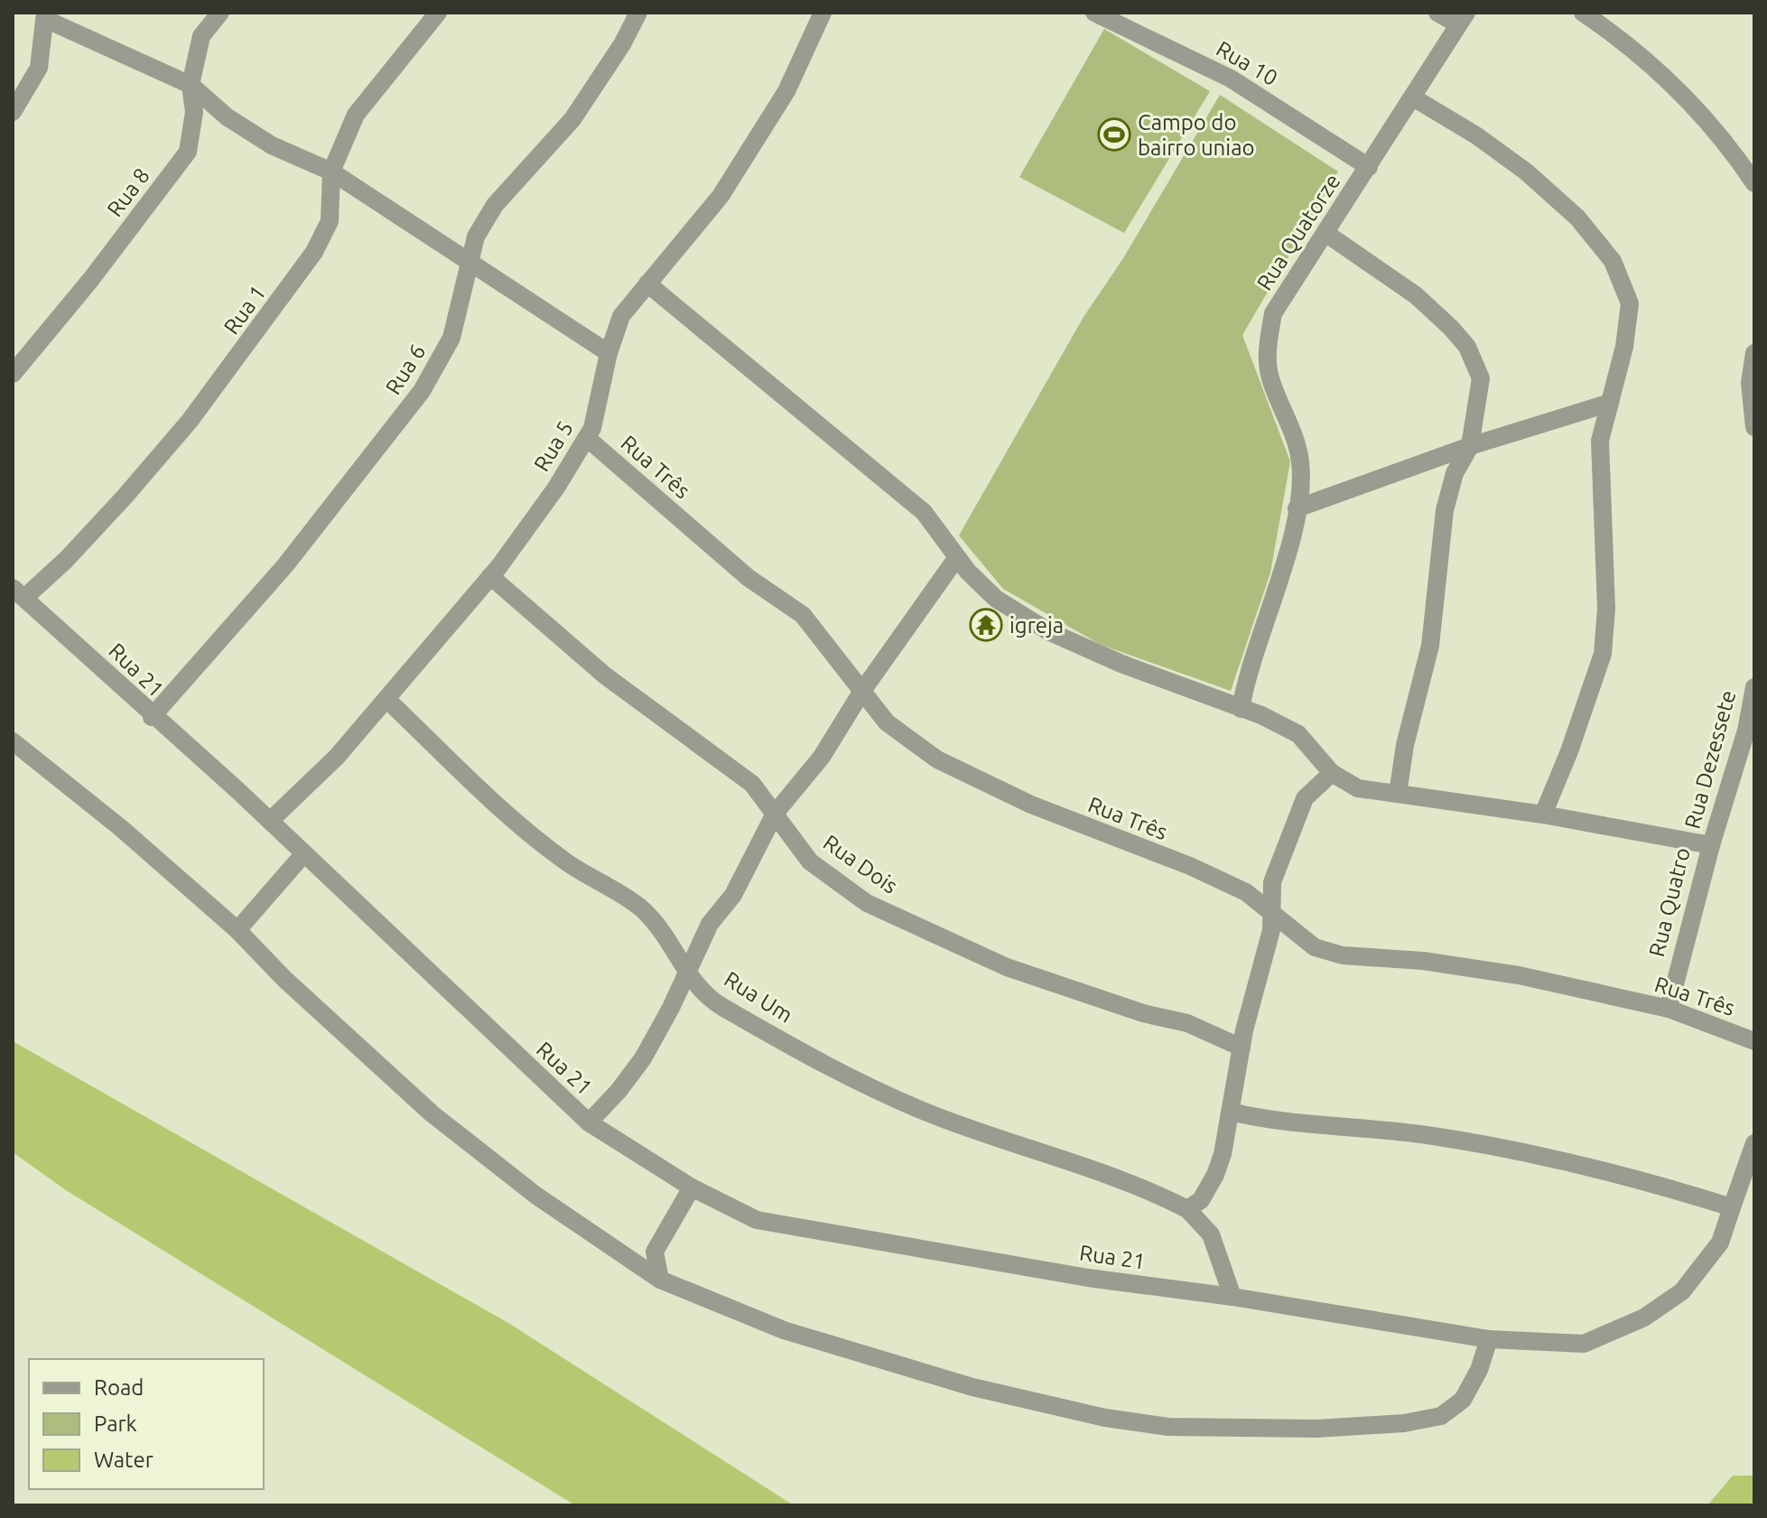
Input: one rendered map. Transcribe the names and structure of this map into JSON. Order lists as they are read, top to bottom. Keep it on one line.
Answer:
{"streets":{"street":["Rua 10","Rua 8","Rua Quatorze","Rua 1","Rua 6","Rua 5","Rua Três","Rua 21","Rua Dezessete","Rua Dois","Rua Quatro","Rua Um"]},"crossings":[["Rua 10","Rua Quatorze"],["Rua 1","Rua 21"],["Rua 6","Rua 21"],["Rua 5","Rua Três"],["Rua 5","Rua 21"],["Rua 5","Rua Dois"],["Rua 5","Rua Um"],["Rua Três","Rua Quatro"],["Rua Dezessete","Rua Quatro"]],"places":{"sports":["Campo do bairro uniao"],"temple":["igreja"]},"legend":["Road","Park","Water"]}
